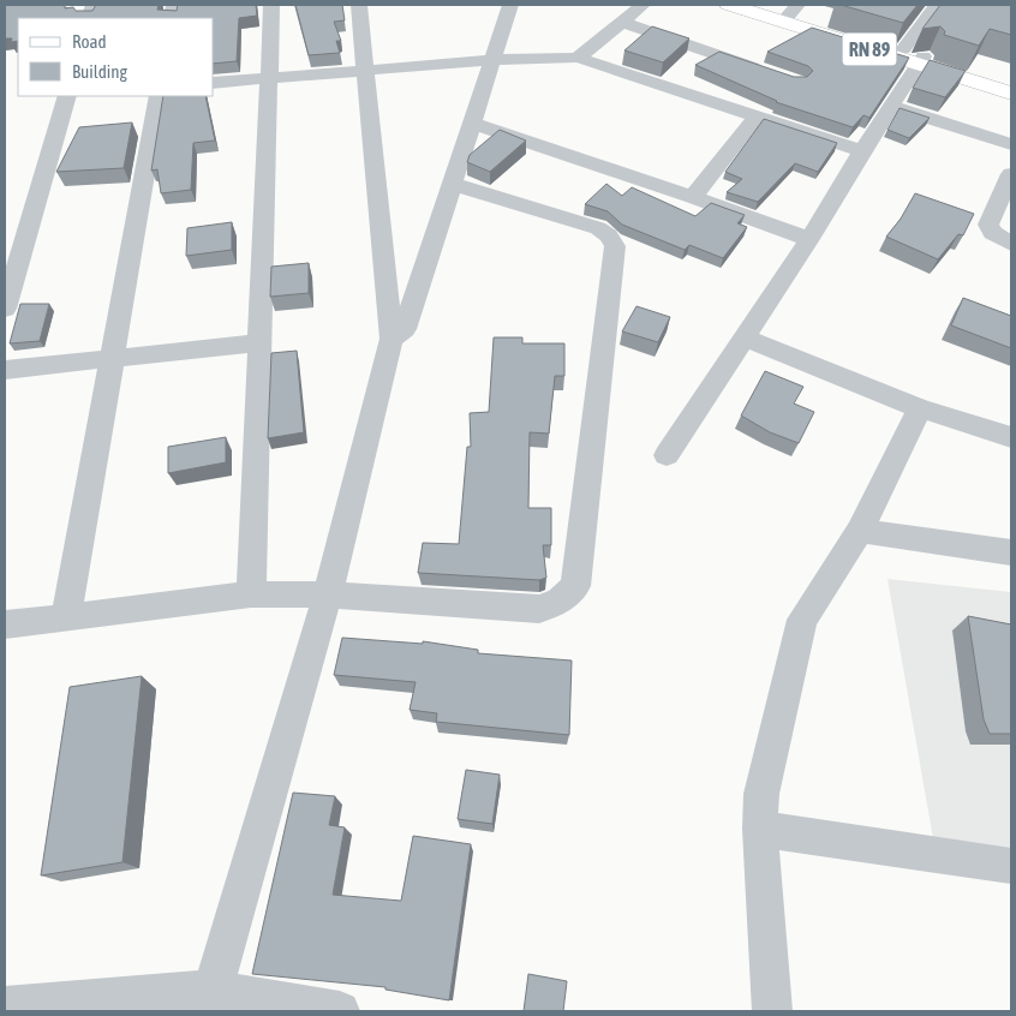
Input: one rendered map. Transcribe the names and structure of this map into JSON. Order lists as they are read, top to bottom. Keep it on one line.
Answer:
{"streets":{"main road":["RN 89"]},"legend":["Road","Building"]}
